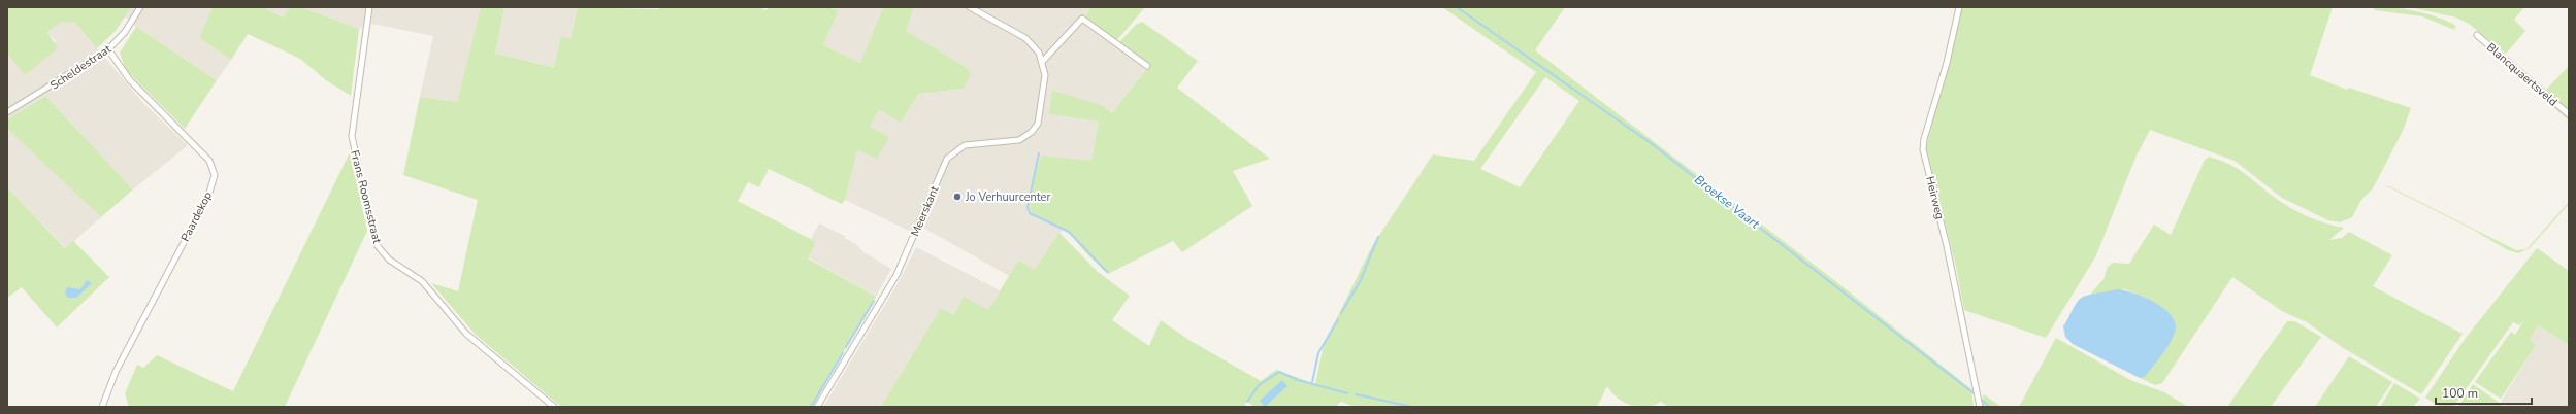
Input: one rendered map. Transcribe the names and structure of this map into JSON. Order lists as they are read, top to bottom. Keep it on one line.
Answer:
{"streets":{"street":["Scheldestraat","Blancquaertsveld","Frans Roomsstraat","Heirweg","Meerskant","Paardekop"]},"crossings":[["Scheldestraat","Paardekop"]],"water":["Broekse Vaart"],"places":["Jo Verhuurcenter"],"scale_bar":"100 m"}
